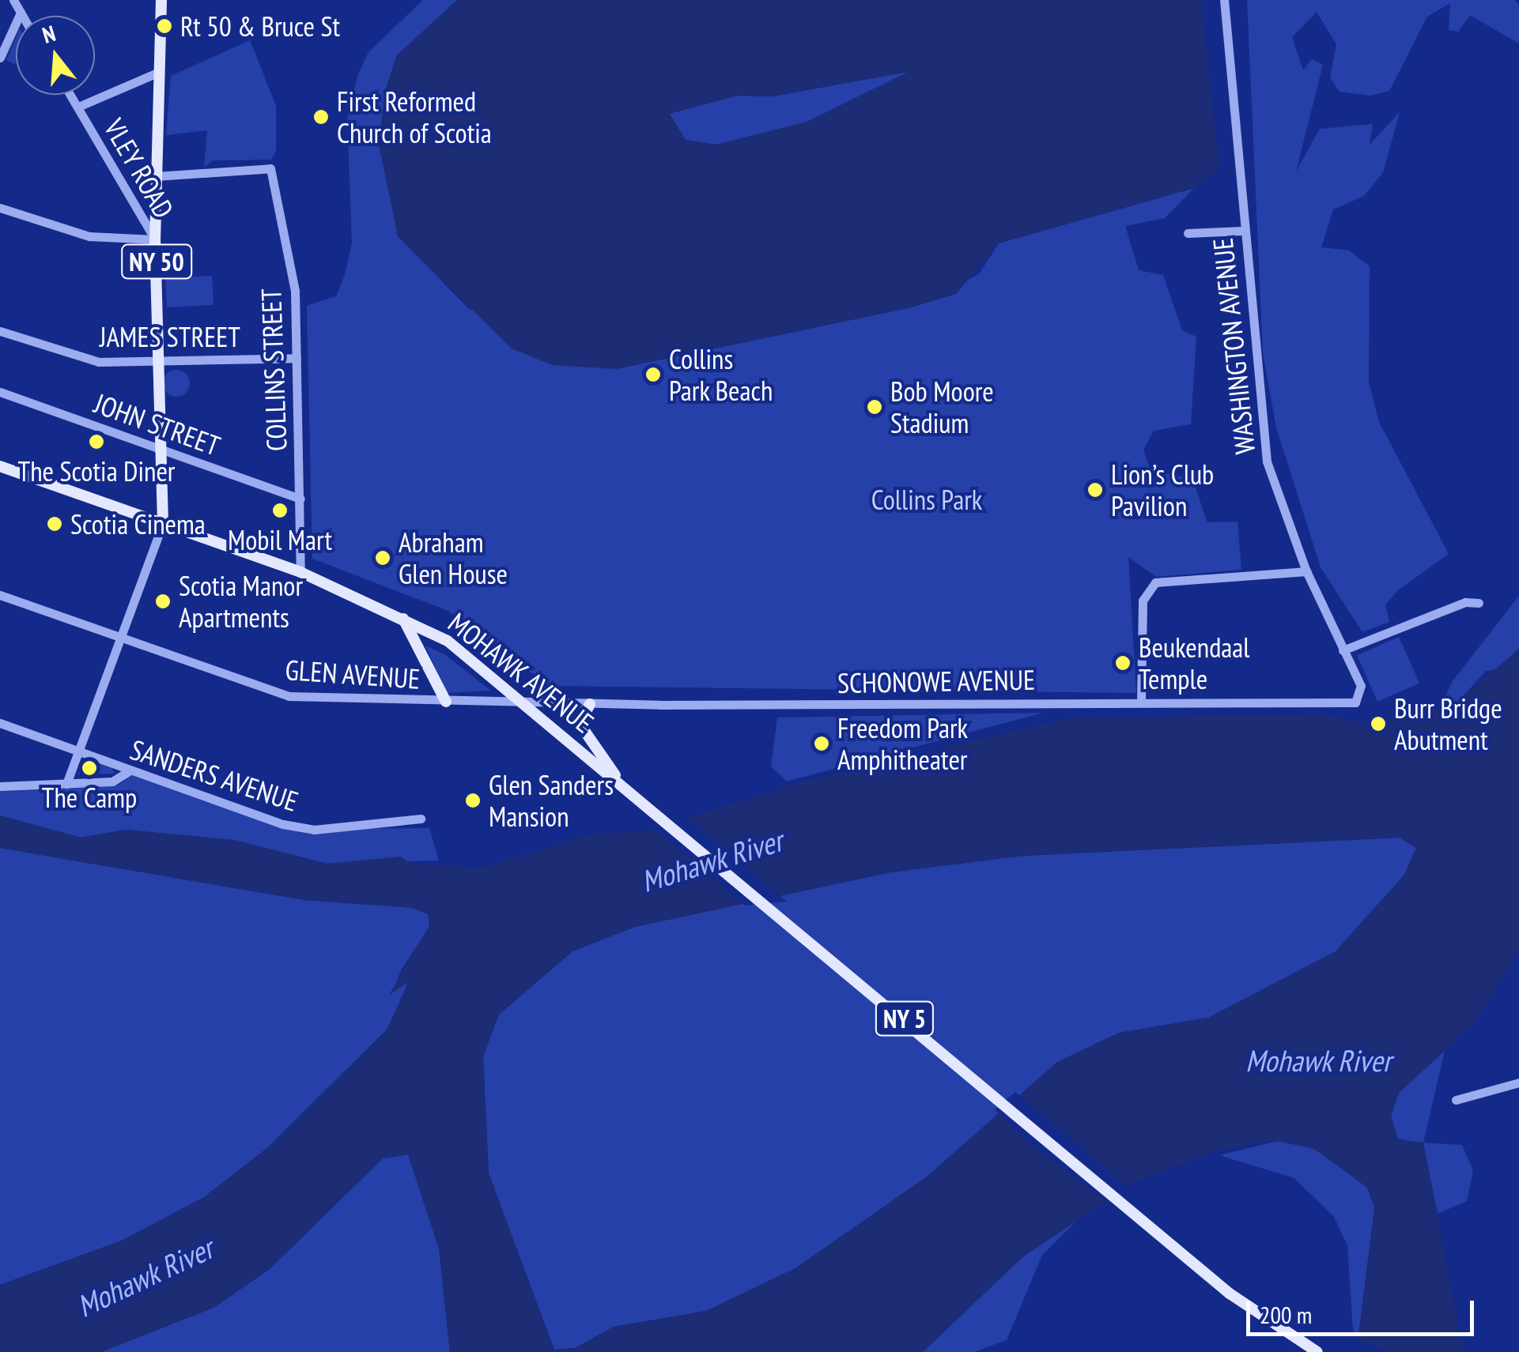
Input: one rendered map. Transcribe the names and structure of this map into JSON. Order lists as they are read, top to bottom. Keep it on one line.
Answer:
{"streets":{"main road":["NY 50","MOHAWK AVENUE","NY 5"],"street":["VLEY ROAD","JAMES STREET","WASHINGTON AVENUE","COLLINS STREET","JOHN STREET","GLEN AVENUE","SCHONOWE AVENUE","SANDERS AVENUE"]},"crossings":[["VLEY ROAD","NY 50"],["NY 50","JAMES STREET"],["NY 50","COLLINS STREET"],["NY 50","JOHN STREET"],["NY 50","MOHAWK AVENUE"],["JAMES STREET","COLLINS STREET"],["WASHINGTON AVENUE","SCHONOWE AVENUE"],["COLLINS STREET","JOHN STREET"],["COLLINS STREET","MOHAWK AVENUE"],["MOHAWK AVENUE","GLEN AVENUE"],["MOHAWK AVENUE","SCHONOWE AVENUE"],["GLEN AVENUE","SCHONOWE AVENUE"]],"water":["Mohawk River"],"parks":["Collins Park"],"places":["Rt 50 & Bruce St","First Reformed Church of Scotia","Collins Park Beach","Bob Moore Stadium","The Scotia Diner","Lion’s Club Pavilion","Mobil Mart","Scotia Cinema","Abraham Glen House","Scotia Manor Apartments","Beukendaal Temple","Burr Bridge Abutment","Freedom Park Amphitheater","The Camp","Glen Sanders Mansion"],"scale_bar":"200 m","north":"top"}
